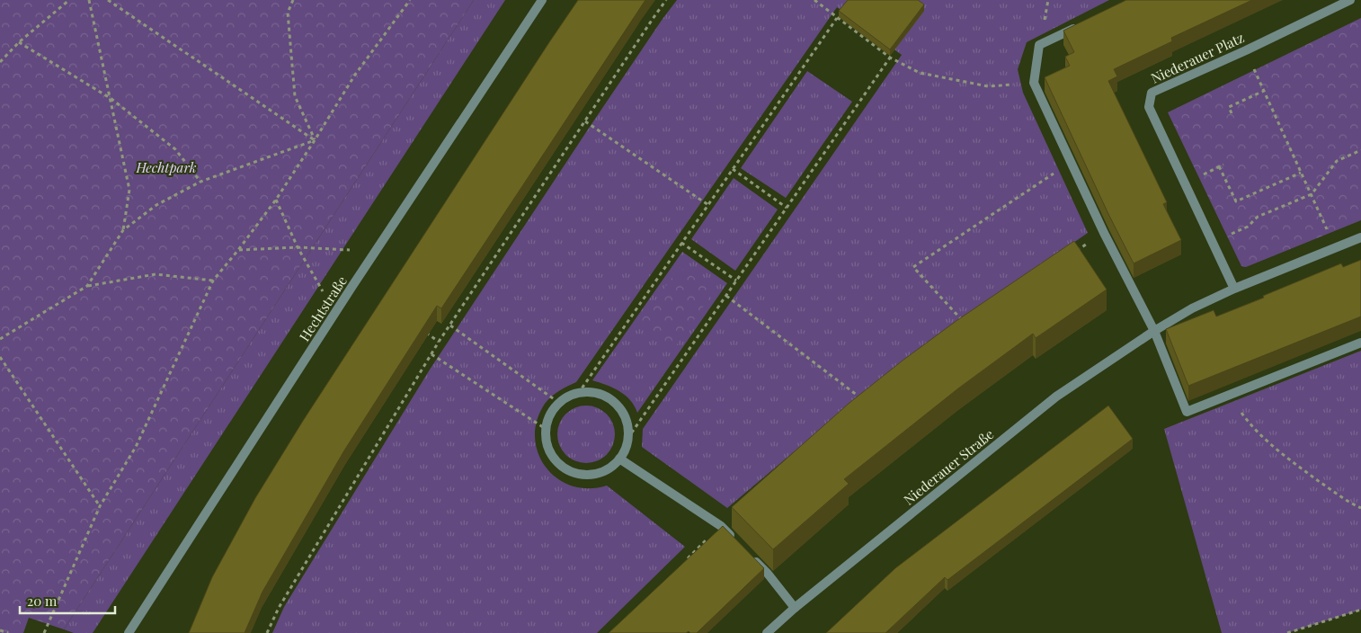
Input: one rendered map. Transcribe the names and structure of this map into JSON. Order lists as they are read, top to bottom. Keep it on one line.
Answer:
{"streets":{"street":["Niederauer Platz","Hechtstraße","Niederauer Straße"]},"parks":["Hechtpark"],"scale_bar":"20 m"}
